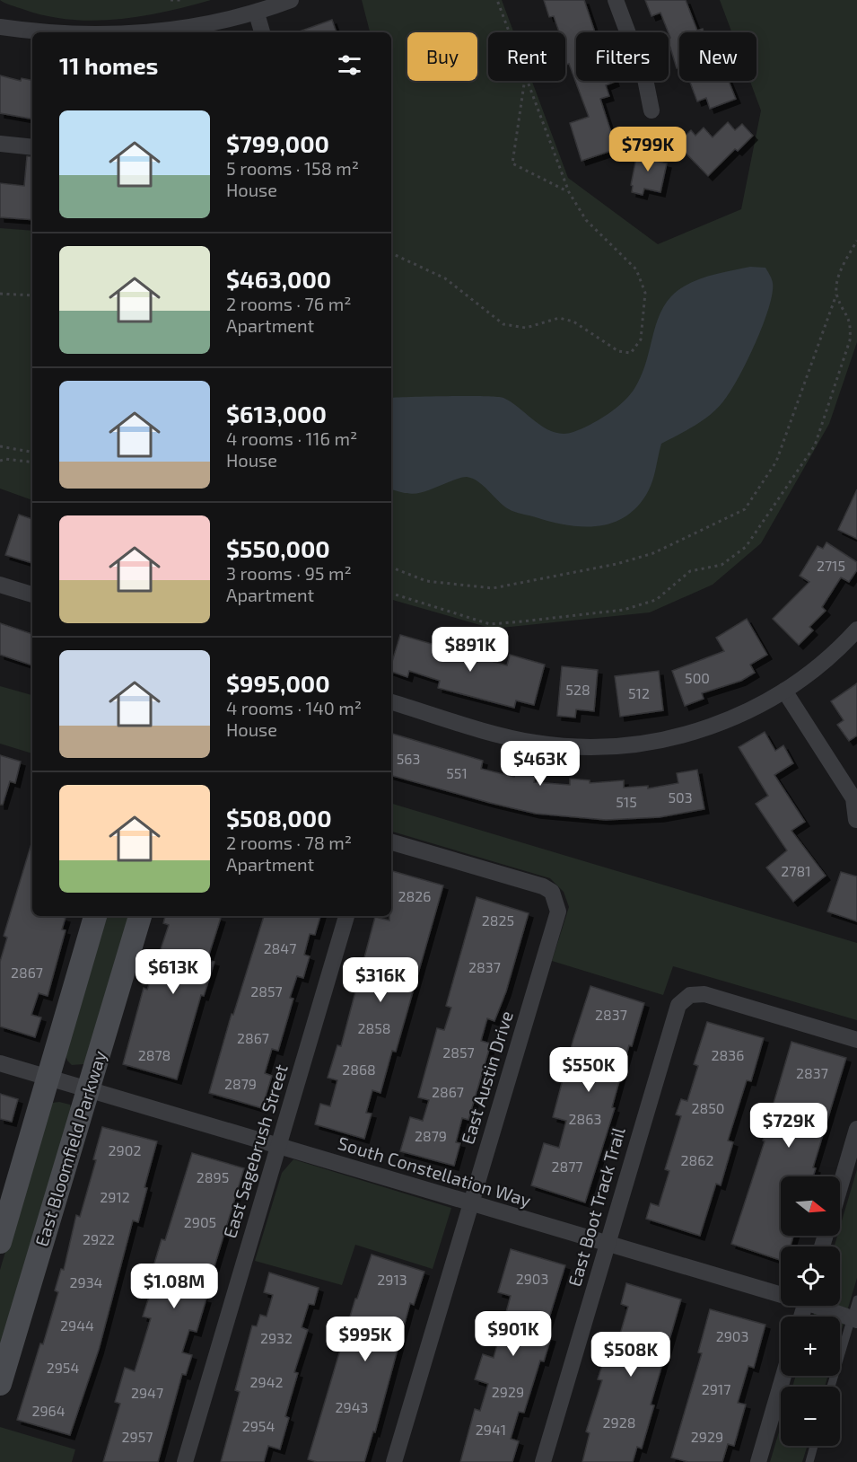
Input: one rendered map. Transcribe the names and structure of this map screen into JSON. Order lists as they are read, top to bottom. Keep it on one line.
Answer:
{"streets":{"street":["East Austin Drive","East Bloomfield Parkway","East Sagebrush Street","South Constellation Way","East Boot Track Trail"]},"crossings":[["East Austin Drive","South Constellation Way"],["East Bloomfield Parkway","South Constellation Way"],["East Sagebrush Street","South Constellation Way"],["South Constellation Way","East Boot Track Trail"]],"house_numbers":["2715","500","528","512","563","551","503","515","2781","2826","2825","2847","2837","2867","2857","2837","2858","2867","2857","2878","2836","2868","2837","2879","2867","2850","2863","2879","2902","2862","2877","2895","2912","2905","2922","2903","2913","2934","2944","2903","2932","2954","2942","2917","2929","2947","2943","2964","2928","2954","2941","2957","2929"],"north":"right","page":{"chip":["Buy","Rent","Filters","New"],"heading":"11 homes","list":[{"name":"$799,000","note":"5 rooms · 158 m² · House"},{"name":"$463,000","note":"2 rooms · 76 m² · Apartment"},{"name":"$613,000","note":"4 rooms · 116 m² · House"},{"name":"$550,000","note":"3 rooms · 95 m² · Apartment"},{"name":"$995,000","note":"4 rooms · 140 m² · House"},{"name":"$508,000","note":"2 rooms · 78 m² · Apartment"}],"price":["$799K","$891K","$463K","$613K","$316K","$550K","$729K","$1.08M","$901K","$995K","$508K"],"map_buttons":["+","−"]}}
